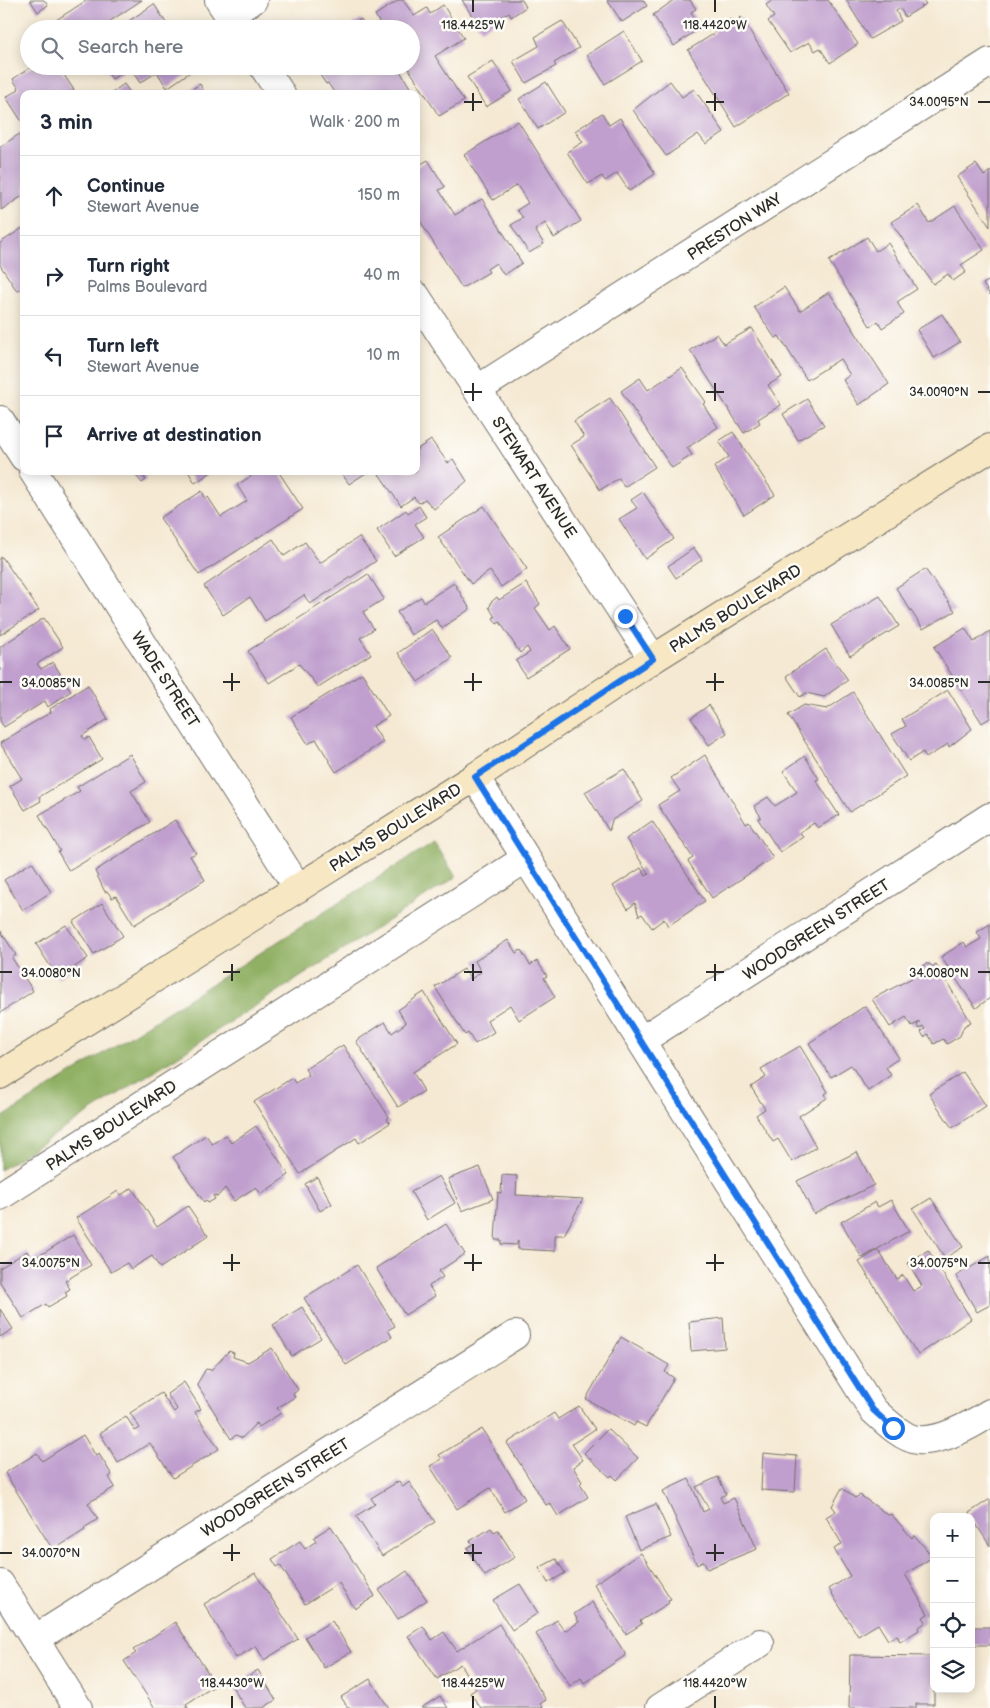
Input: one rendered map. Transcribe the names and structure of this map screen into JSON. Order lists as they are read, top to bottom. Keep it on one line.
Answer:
{"streets":{"street":["PRESTON WAY","STEWART AVENUE","PALMS BOULEVARD","WADE STREET","WOODGREEN STREET"]},"crossings":[["PRESTON WAY","STEWART AVENUE"],["STEWART AVENUE","PALMS BOULEVARD"],["PALMS BOULEVARD","WADE STREET"]],"page":{"search":"Search here","heading":["3 min","Walk · 200 m"],"list":[["Continue","Stewart Avenue","150 m"],["Turn right","Palms Boulevard","40 m"],["Turn left","Stewart Avenue","10 m"],"Arrive at destination"],"map_buttons":["+","−"]},"coordinates":["118.4425°W","118.4420°W","34.0095°N","34.0090°N","34.0085°N","34.0080°N","34.0075°N","34.0070°N","118.4430°W"]}
